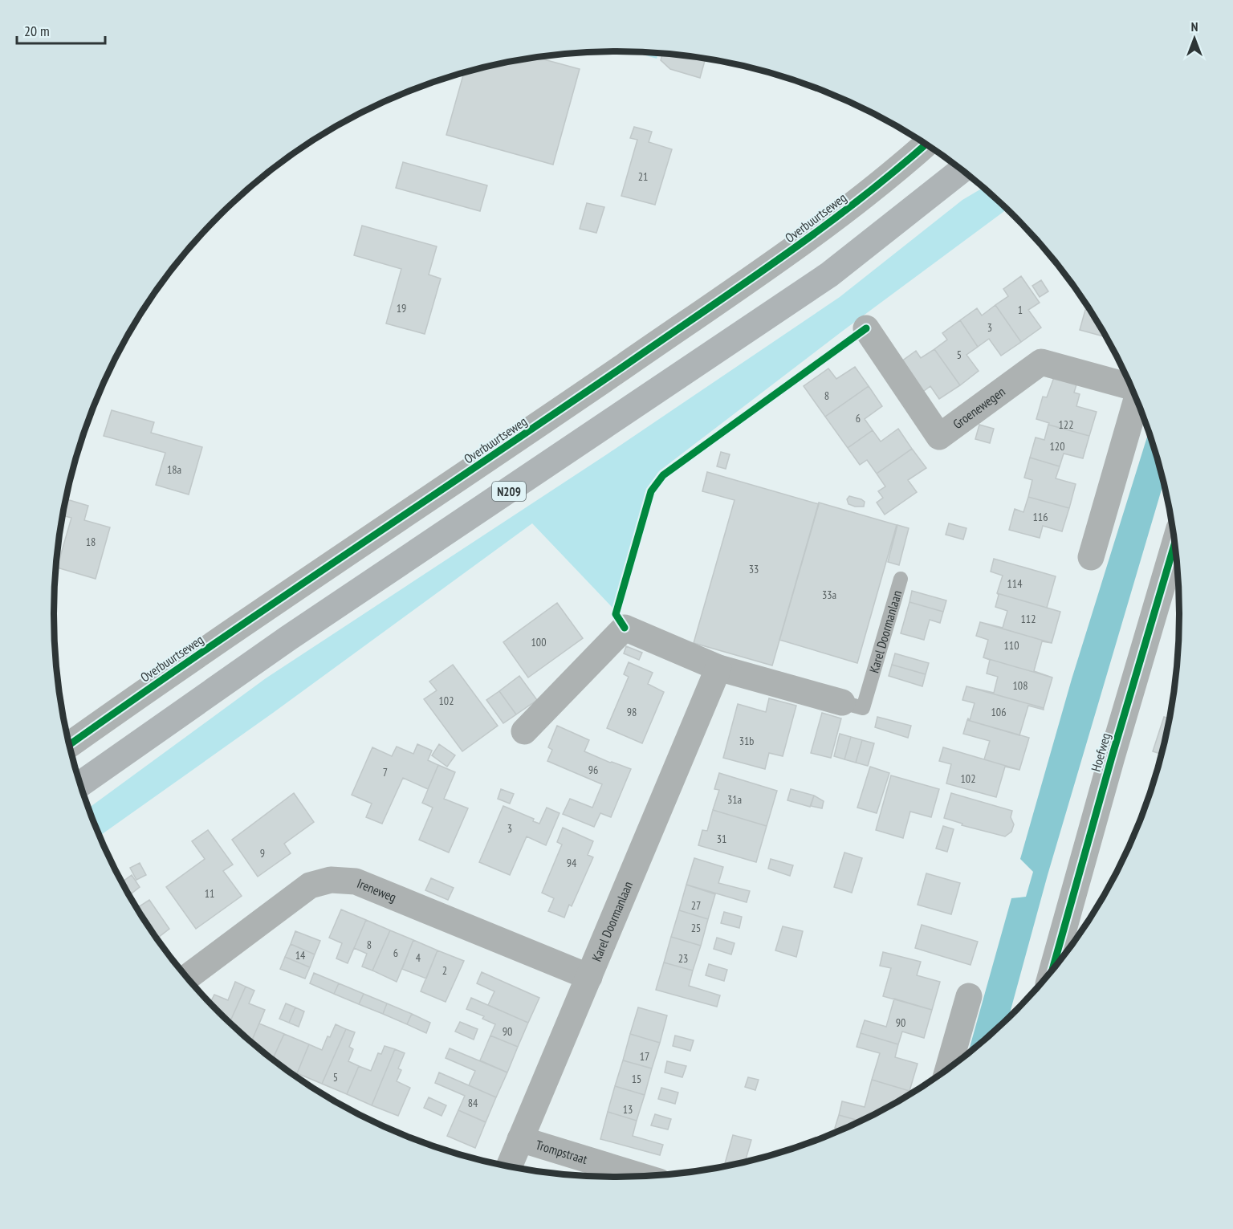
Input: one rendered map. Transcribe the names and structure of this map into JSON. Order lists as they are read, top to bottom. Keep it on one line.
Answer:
{"streets":{"main road":["N209"],"street":["Overbuurtseweg","Groenewegen","Karel Doormanlaan","Hoefweg","Ireneweg","Trompstraat"]},"crossings":[["Karel Doormanlaan","Ireneweg"],["Karel Doormanlaan","Trompstraat"]],"house_numbers":["21","19","1","3","5","8","6","122","120","18a","116","18","33","114","33a","112","100","110","108","102","98","106","31b","96","7","102","31a","3","31","9","94","11","27","25","8","6","14","4","23","2","90","90","17","5","15","84","13"],"scale_bar":"20 m","north":"top"}
